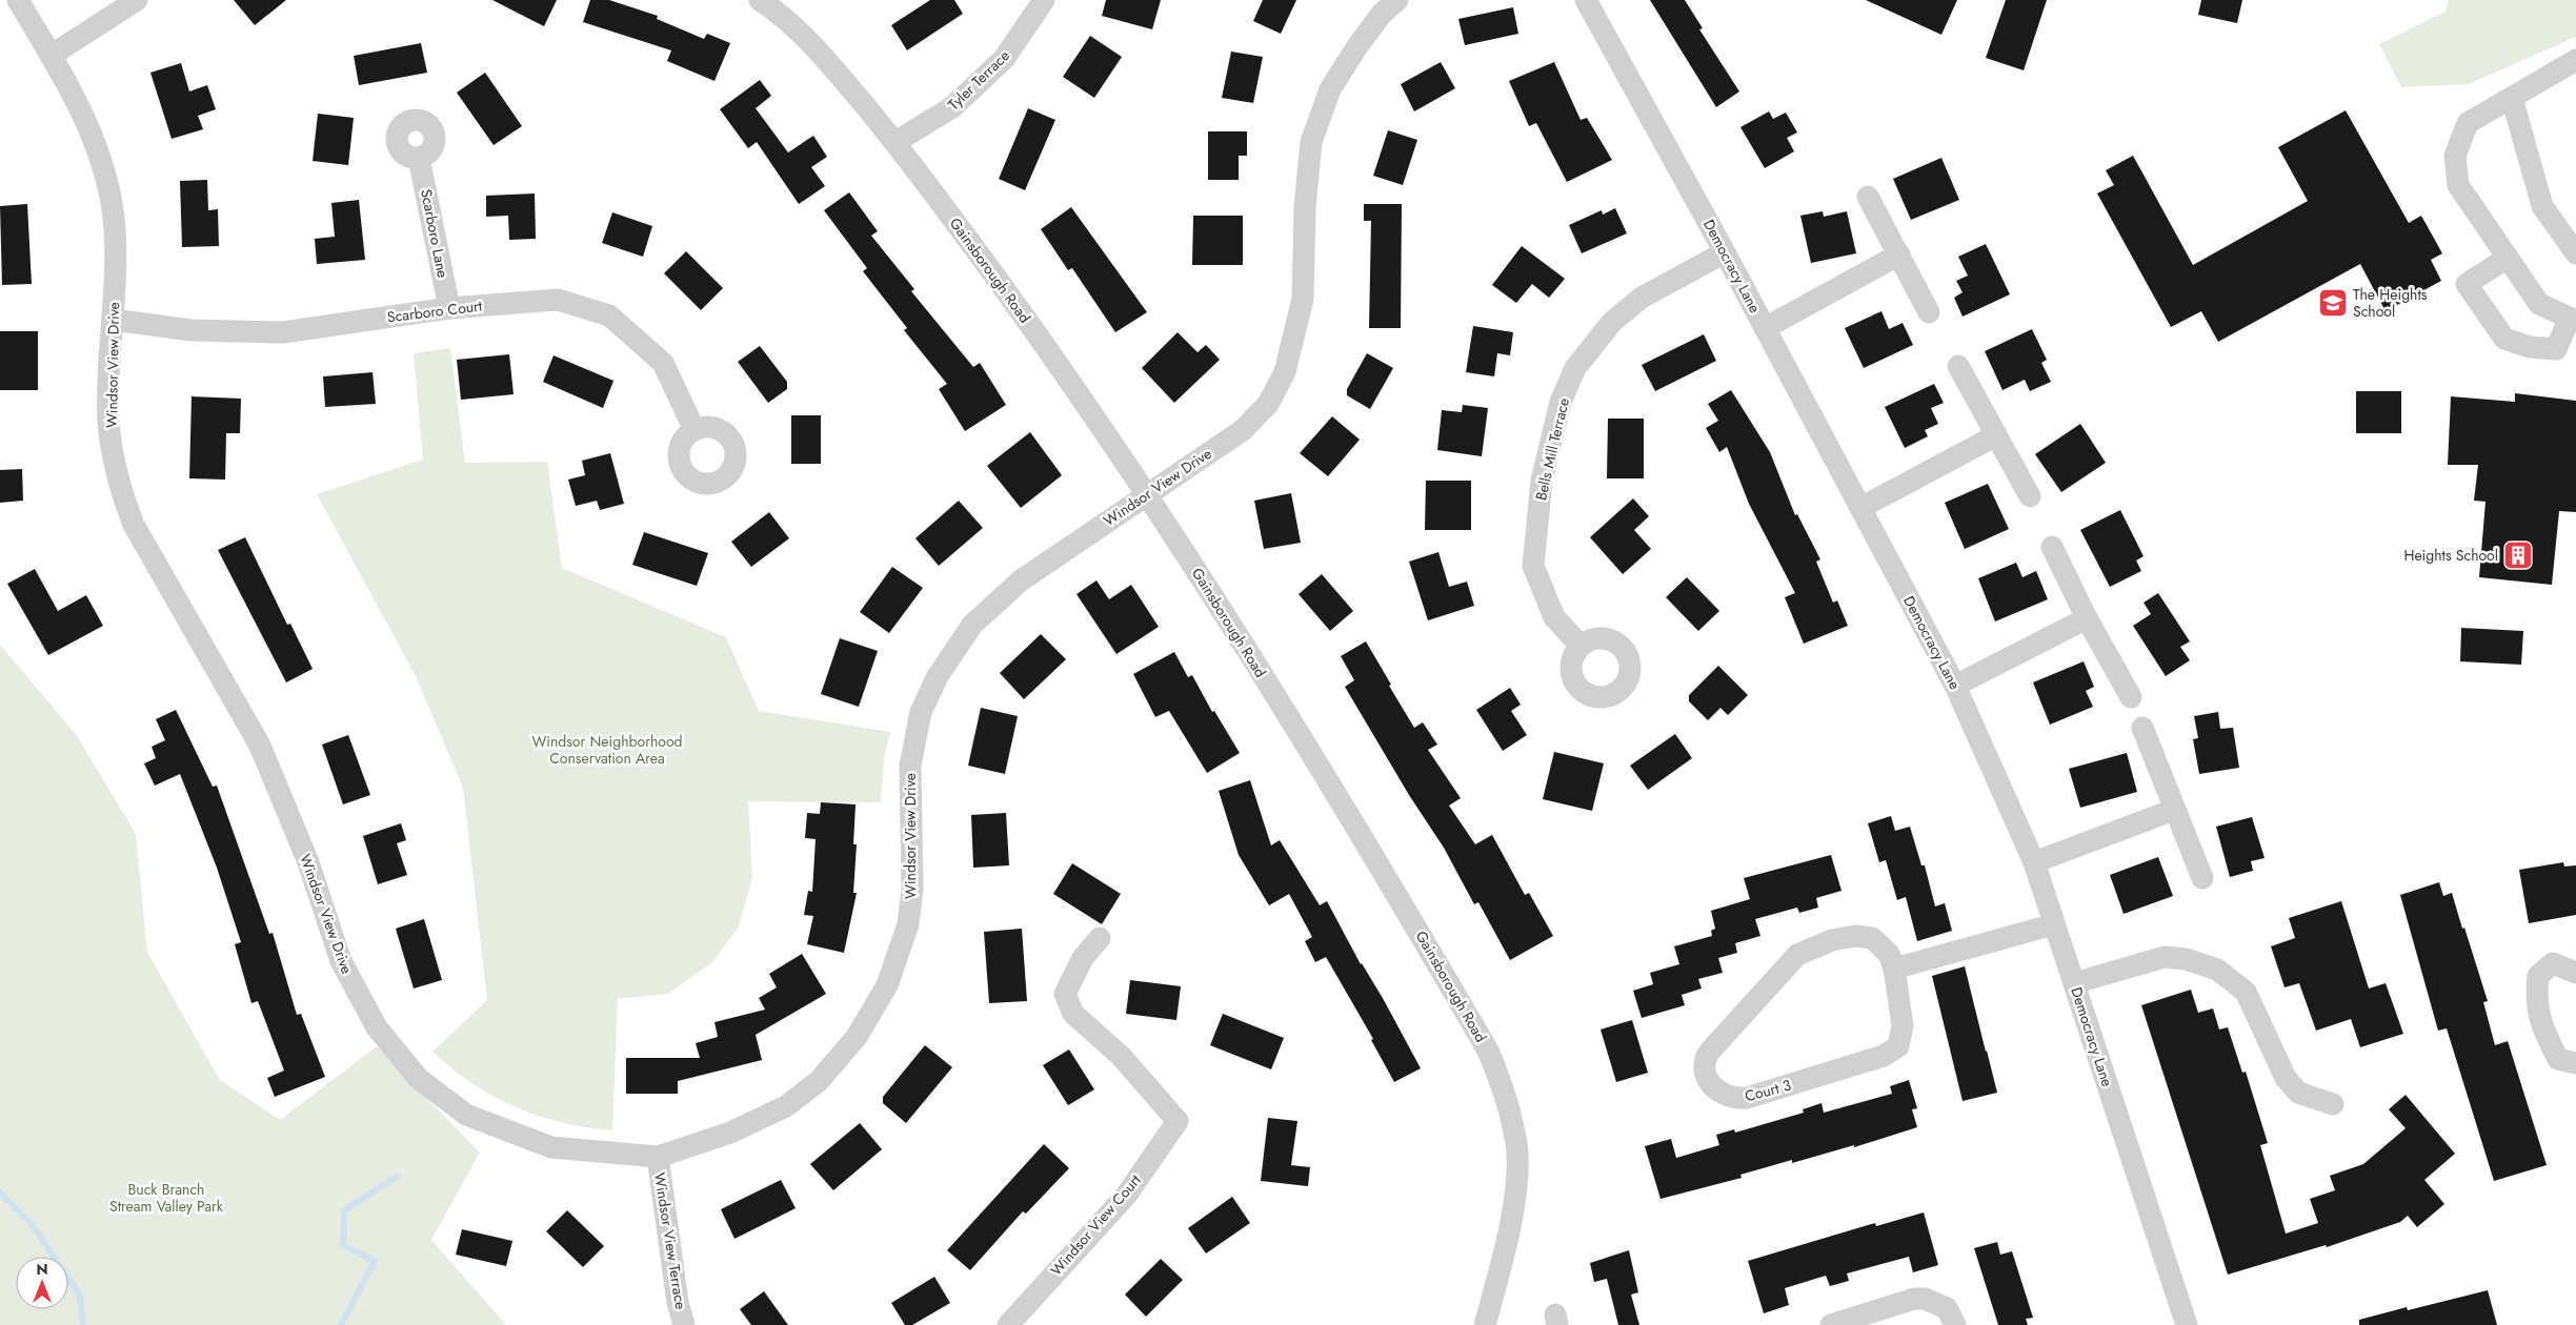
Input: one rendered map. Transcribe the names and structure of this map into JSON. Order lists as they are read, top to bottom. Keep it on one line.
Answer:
{"streets":{"street":["Tyler Terrace","Scarboro Lane","Democracy Lane","Gainsborough Road","Scarboro Court","Windsor View Drive","Bells Mill Terrace","Court 3","Windsor View Court","Windsor View Terrace"]},"crossings":[["Tyler Terrace","Gainsborough Road"],["Scarboro Lane","Scarboro Court"],["Democracy Lane","Bells Mill Terrace"],["Gainsborough Road","Windsor View Drive"],["Scarboro Court","Windsor View Drive"],["Windsor View Drive","Windsor View Terrace"]],"parks":["Windsor Neighborhood Conservation Area","Buck Branch Stream Valley Park"],"places":{"school or university":["The Heights School"],"building":["Heights School"]},"north":"top"}
